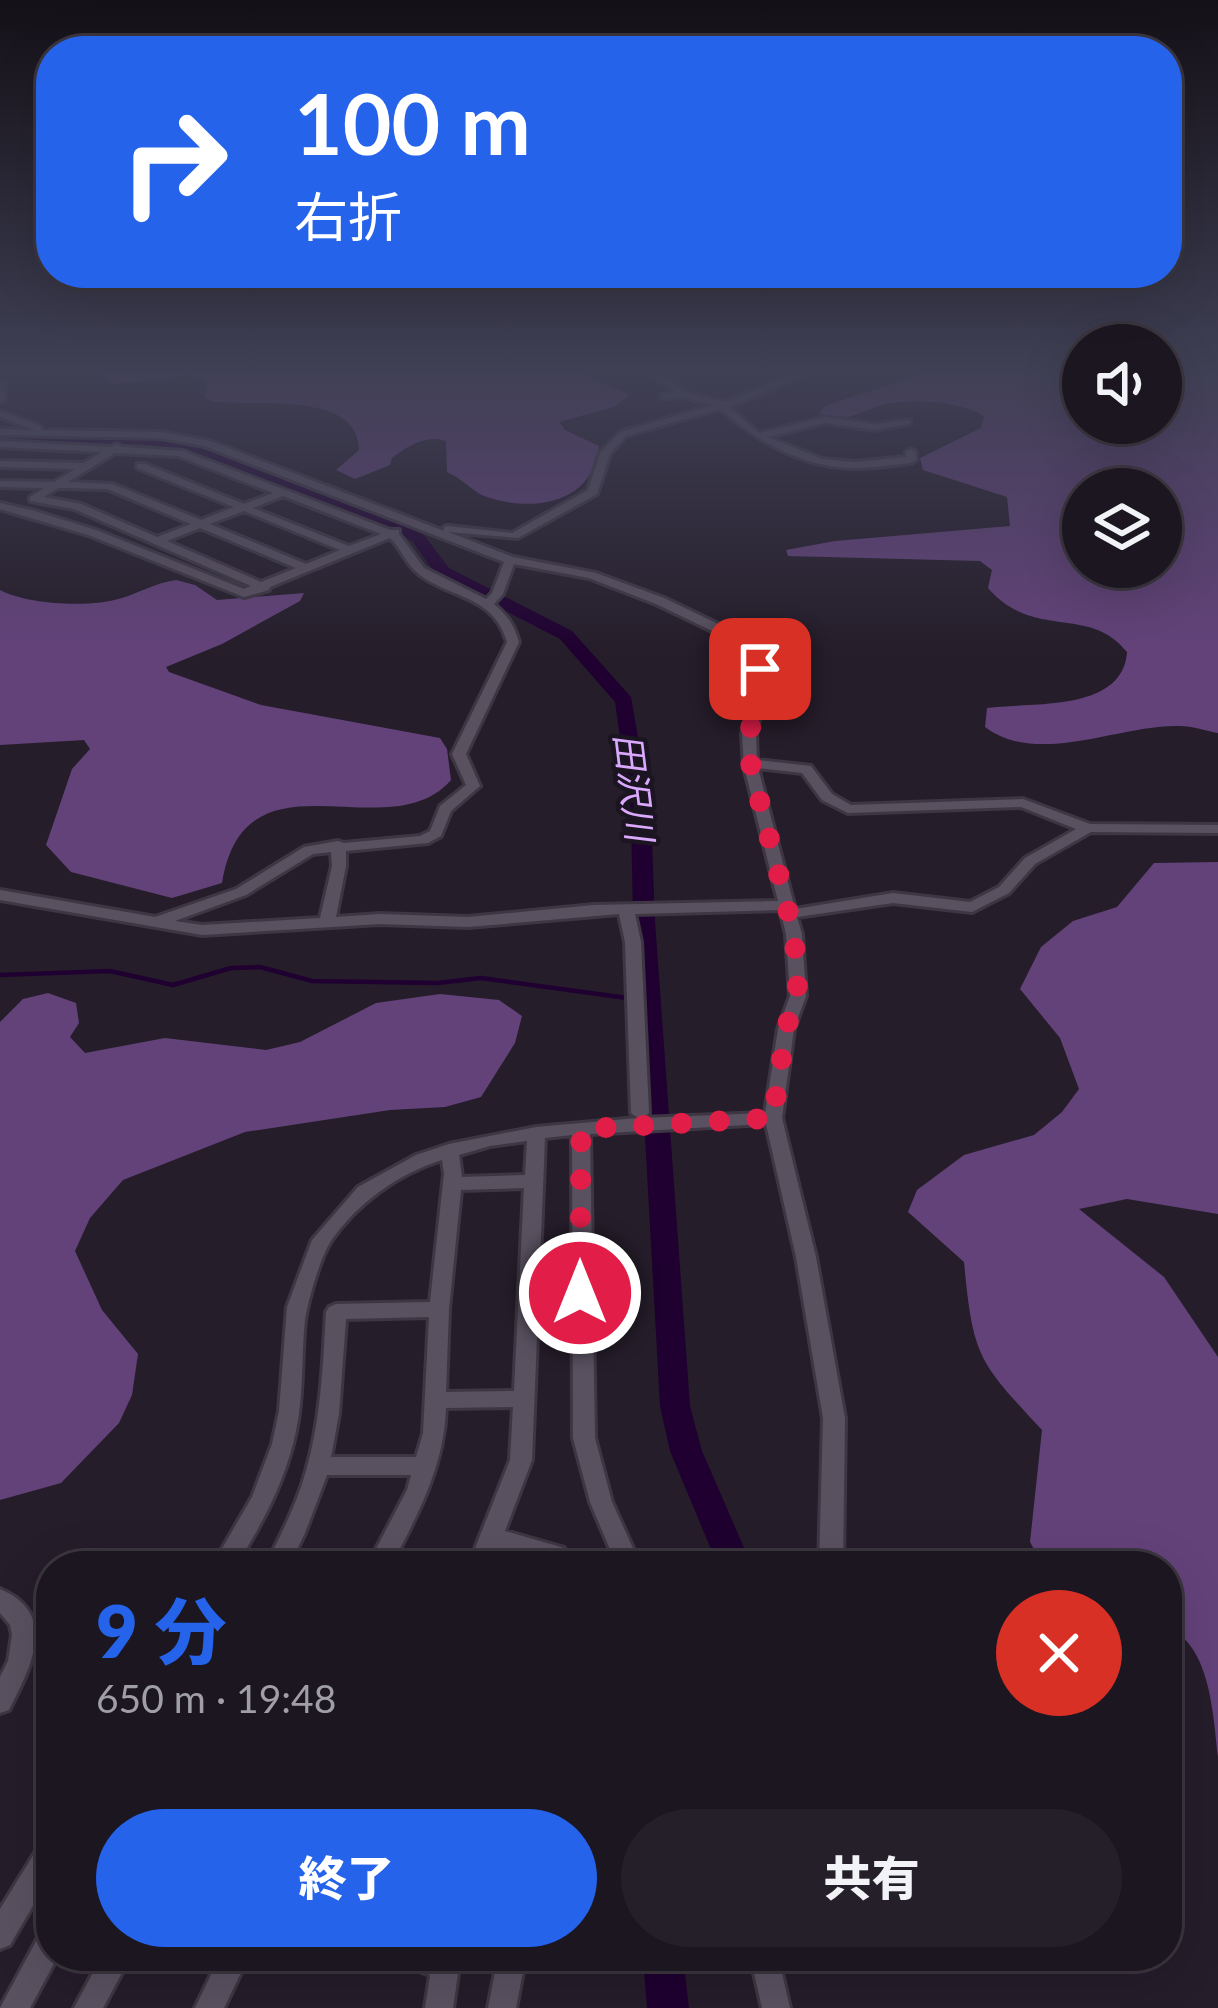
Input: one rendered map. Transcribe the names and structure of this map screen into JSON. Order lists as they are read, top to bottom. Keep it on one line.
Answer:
{"water":["田沢川"],"page":{"turn":["100 m","右折"],"heading":["9 分","650 m · 19:48"],"buttons":["終了","共有"]}}
